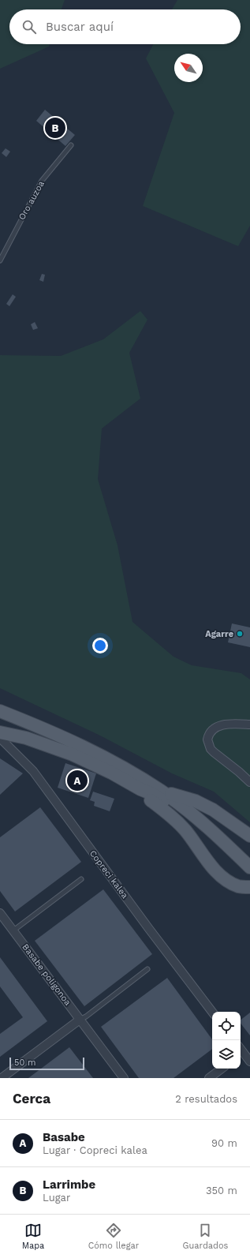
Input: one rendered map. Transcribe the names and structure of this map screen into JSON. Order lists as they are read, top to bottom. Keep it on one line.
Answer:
{"streets":{"street":["Copreci kalea","Basabe poligonoa"],"lane":["Oro auzoa"]},"places":["Agarre"],"scale_bar":"50 m","north":"top left","page":{"search":"Buscar aquí","pins":["B","A"],"scale":"50 m","heading":["Cerca","2 resultados"],"list":[{"mark":"A","name":"Basabe","note":"Lugar · Copreci kalea","value":"90 m"},{"mark":"B","name":"Larrimbe","note":"Lugar","value":"350 m"}],"nav":["Mapa","Cómo llegar","Guardados"]}}
